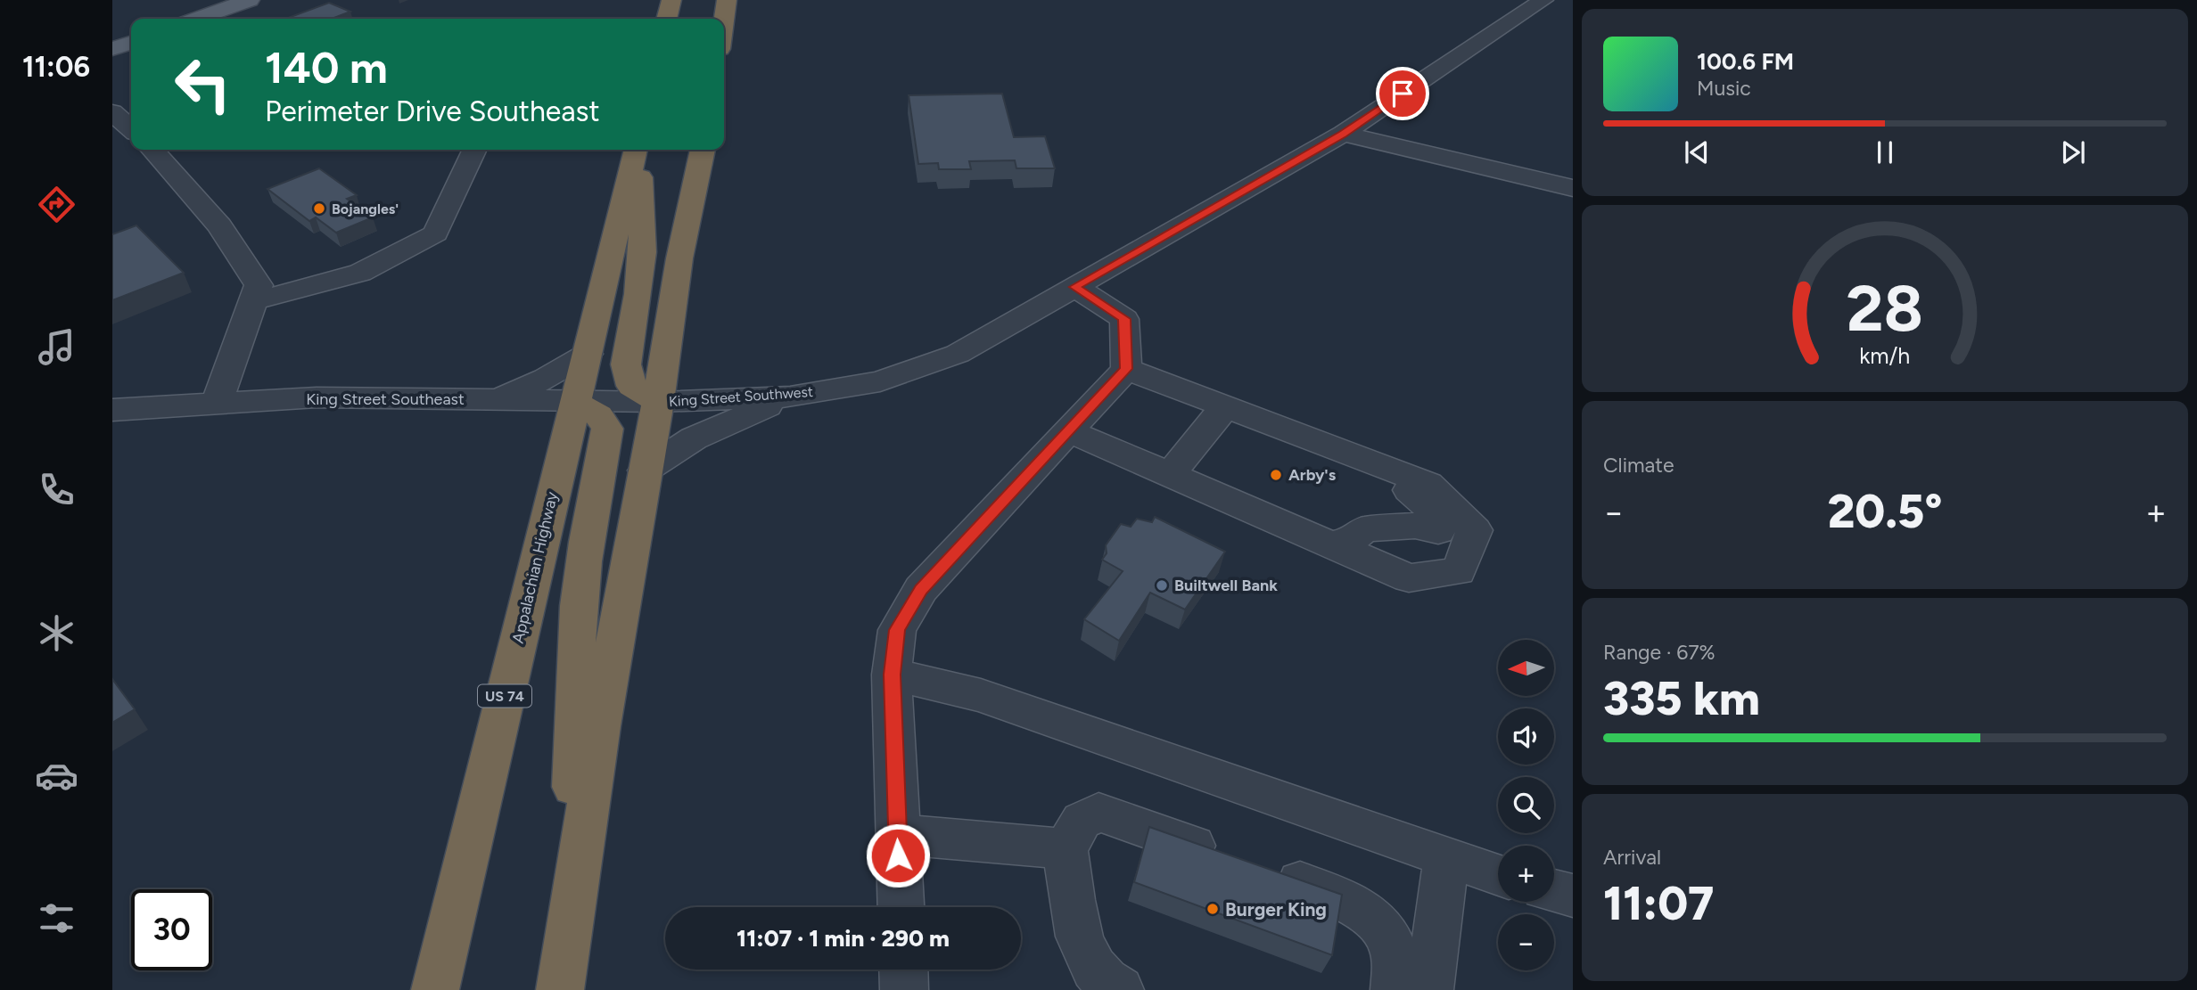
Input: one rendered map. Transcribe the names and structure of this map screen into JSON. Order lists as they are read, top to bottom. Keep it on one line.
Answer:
{"streets":{"highway":["Appalachian Highway","US 74"],"street":["King Street Southwest","King Street Southeast"]},"crossings":[["King Street Southwest","King Street Southeast"],["King Street Southeast","Appalachian Highway"]],"places":["Bojangles'","Arby's","Builtwell Bank","Burger King"],"north":"left","page":{"tabs":"11:06","turn":["140 m","Perimeter Drive Southeast"],"song":["100.6 FM","Music"],"tile":["Climate",["Range · 67%","335 km"],["Arrival","11:07"]],"heat":["−","20.5°","+"],"map_buttons":["+","−"],"limit":"30","trip":"11:07 · 1 min · 290 m","gauge":["28","km/h"]}}
